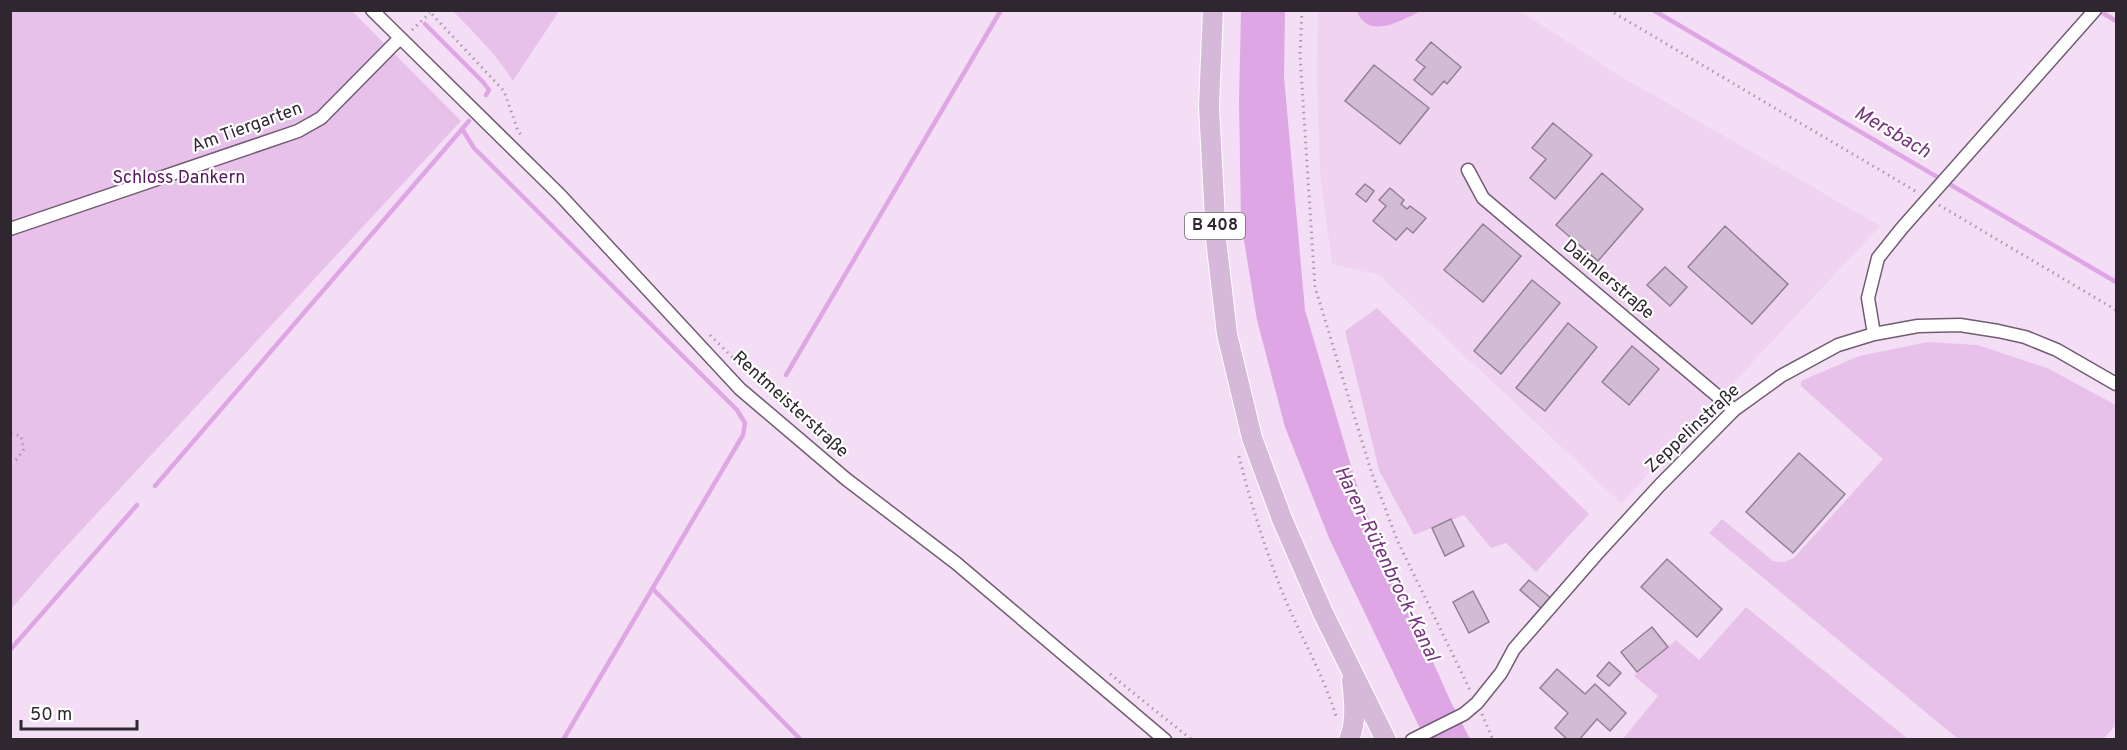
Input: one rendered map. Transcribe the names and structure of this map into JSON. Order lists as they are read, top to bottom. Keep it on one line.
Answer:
{"streets":{"main road":["B 408"],"street":["Am Tiergarten","Daimlerstraße","Rentmeisterstraße","Zeppelinstraße"]},"crossings":[["Am Tiergarten","Rentmeisterstraße"],["Daimlerstraße","Zeppelinstraße"]],"water":["Mersbach","Haren-Rütenbrock-Kanal"],"parks":["Schloss Dankern"],"scale_bar":"50 m"}
